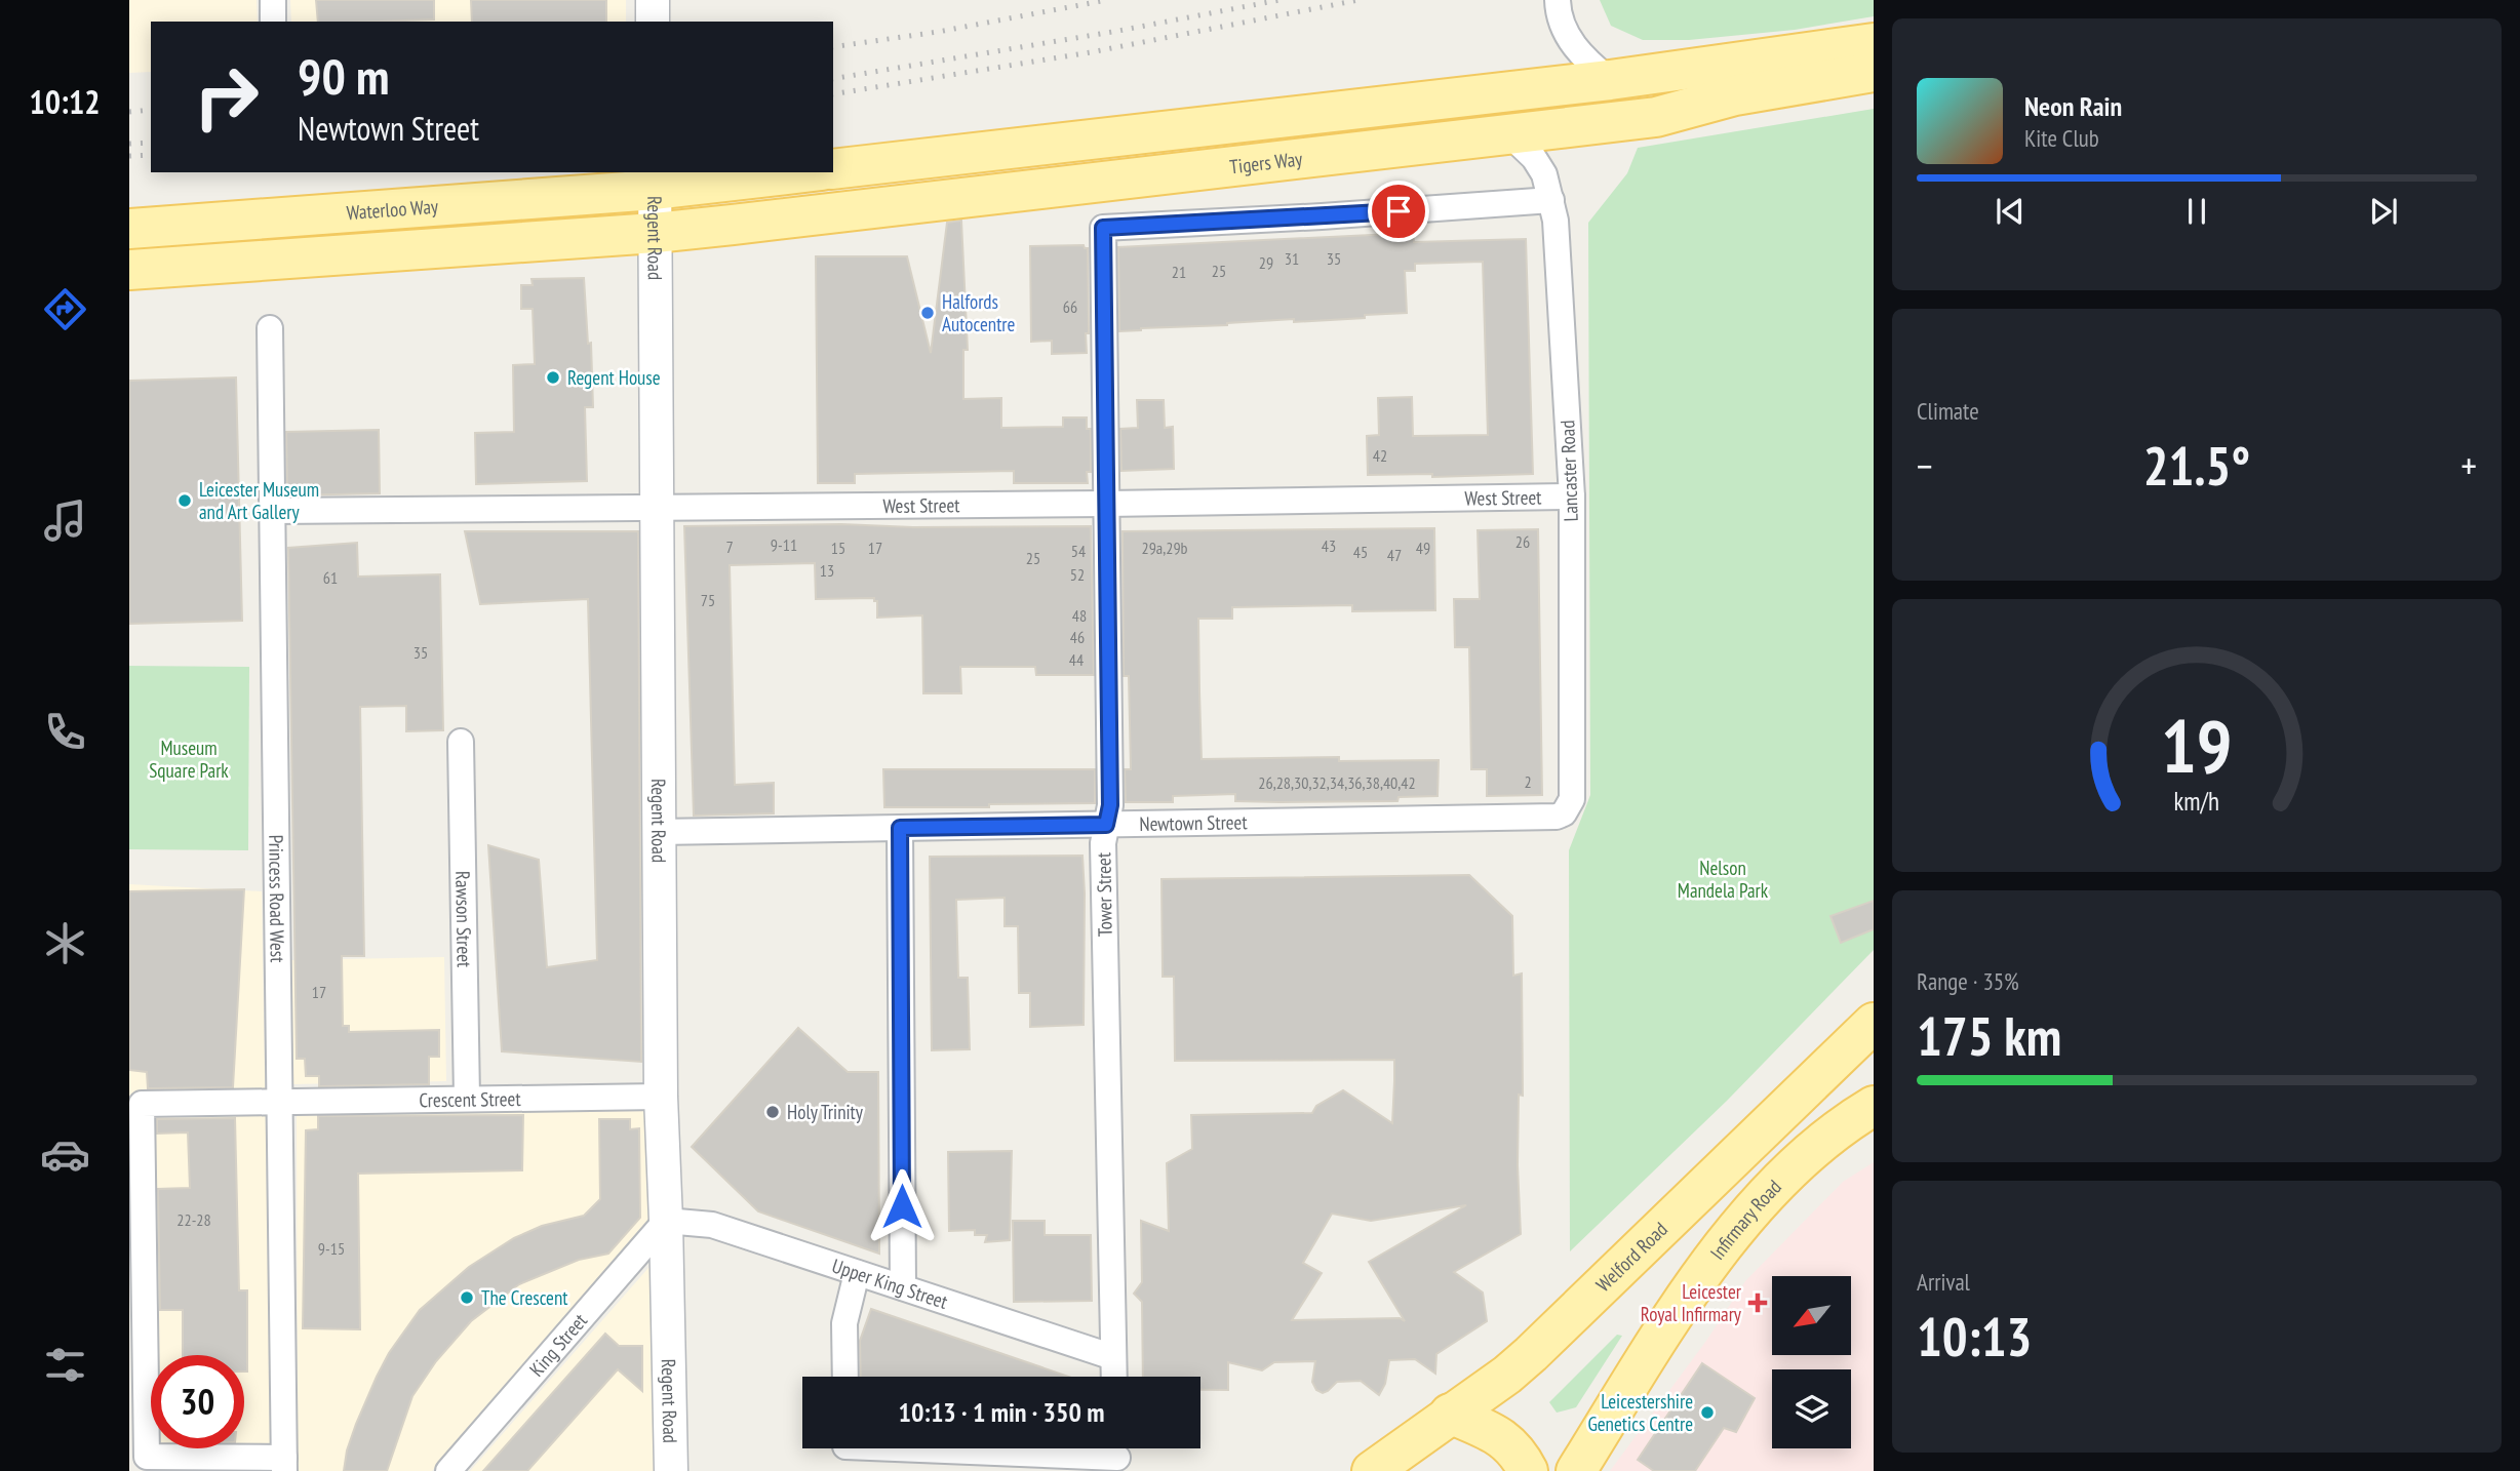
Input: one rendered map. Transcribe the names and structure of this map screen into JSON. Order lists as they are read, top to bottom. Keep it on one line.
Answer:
{"streets":{"main road":["Tigers Way","Waterloo Way","Infirmary Road","Welford Road"],"street":["Regent Road","Lancaster Road","West Street","Newtown Street","Tower Street","Princess Road West","Rawson Street","Crescent Street","Upper King Street","King Street"]},"crossings":[["Tigers Way","Regent Road"],["Tigers Way","Lancaster Road"],["Waterloo Way","Regent Road"],["Regent Road","West Street"],["Regent Road","Newtown Street"],["Regent Road","Crescent Street"],["Regent Road","Upper King Street"],["Regent Road","King Street"],["Lancaster Road","West Street"],["Lancaster Road","Newtown Street"],["Lancaster Road","Tower Street"],["West Street","Tower Street"],["West Street","Princess Road West"],["Newtown Street","Tower Street"],["Tower Street","Upper King Street"],["Princess Road West","Crescent Street"],["Rawson Street","Crescent Street"],["Upper King Street","King Street"]],"parks":["Museum Square Park","Nelson Mandela Park"],"places":{"other":["Halfords Autocentre","Regent House","Leicester Museum and Art Gallery","Holy Trinity","The Crescent","Leicestershire Genetics Centre"],"health":["Leicester Royal Infirmary"]},"house_numbers":["31","35","29","25","21","66","42","26","9-11","43","7","15","17","29a,29b","49","54","45","47","25","13","52","61","75","48","46","35","44","2","26,28,30,32,34,36,38,40,42","17","22-28","9-15"],"north":"bottom left","page":{"tabs":"10:12","turn":["90 m","Newtown Street"],"song":["Neon Rain","Kite Club"],"tile":["Climate",["Range · 35%","175 km"],["Arrival","10:13"]],"heat":["−","21.5°","+"],"limit":"30","trip":"10:13 · 1 min · 350 m","gauge":["19","km/h"]}}
